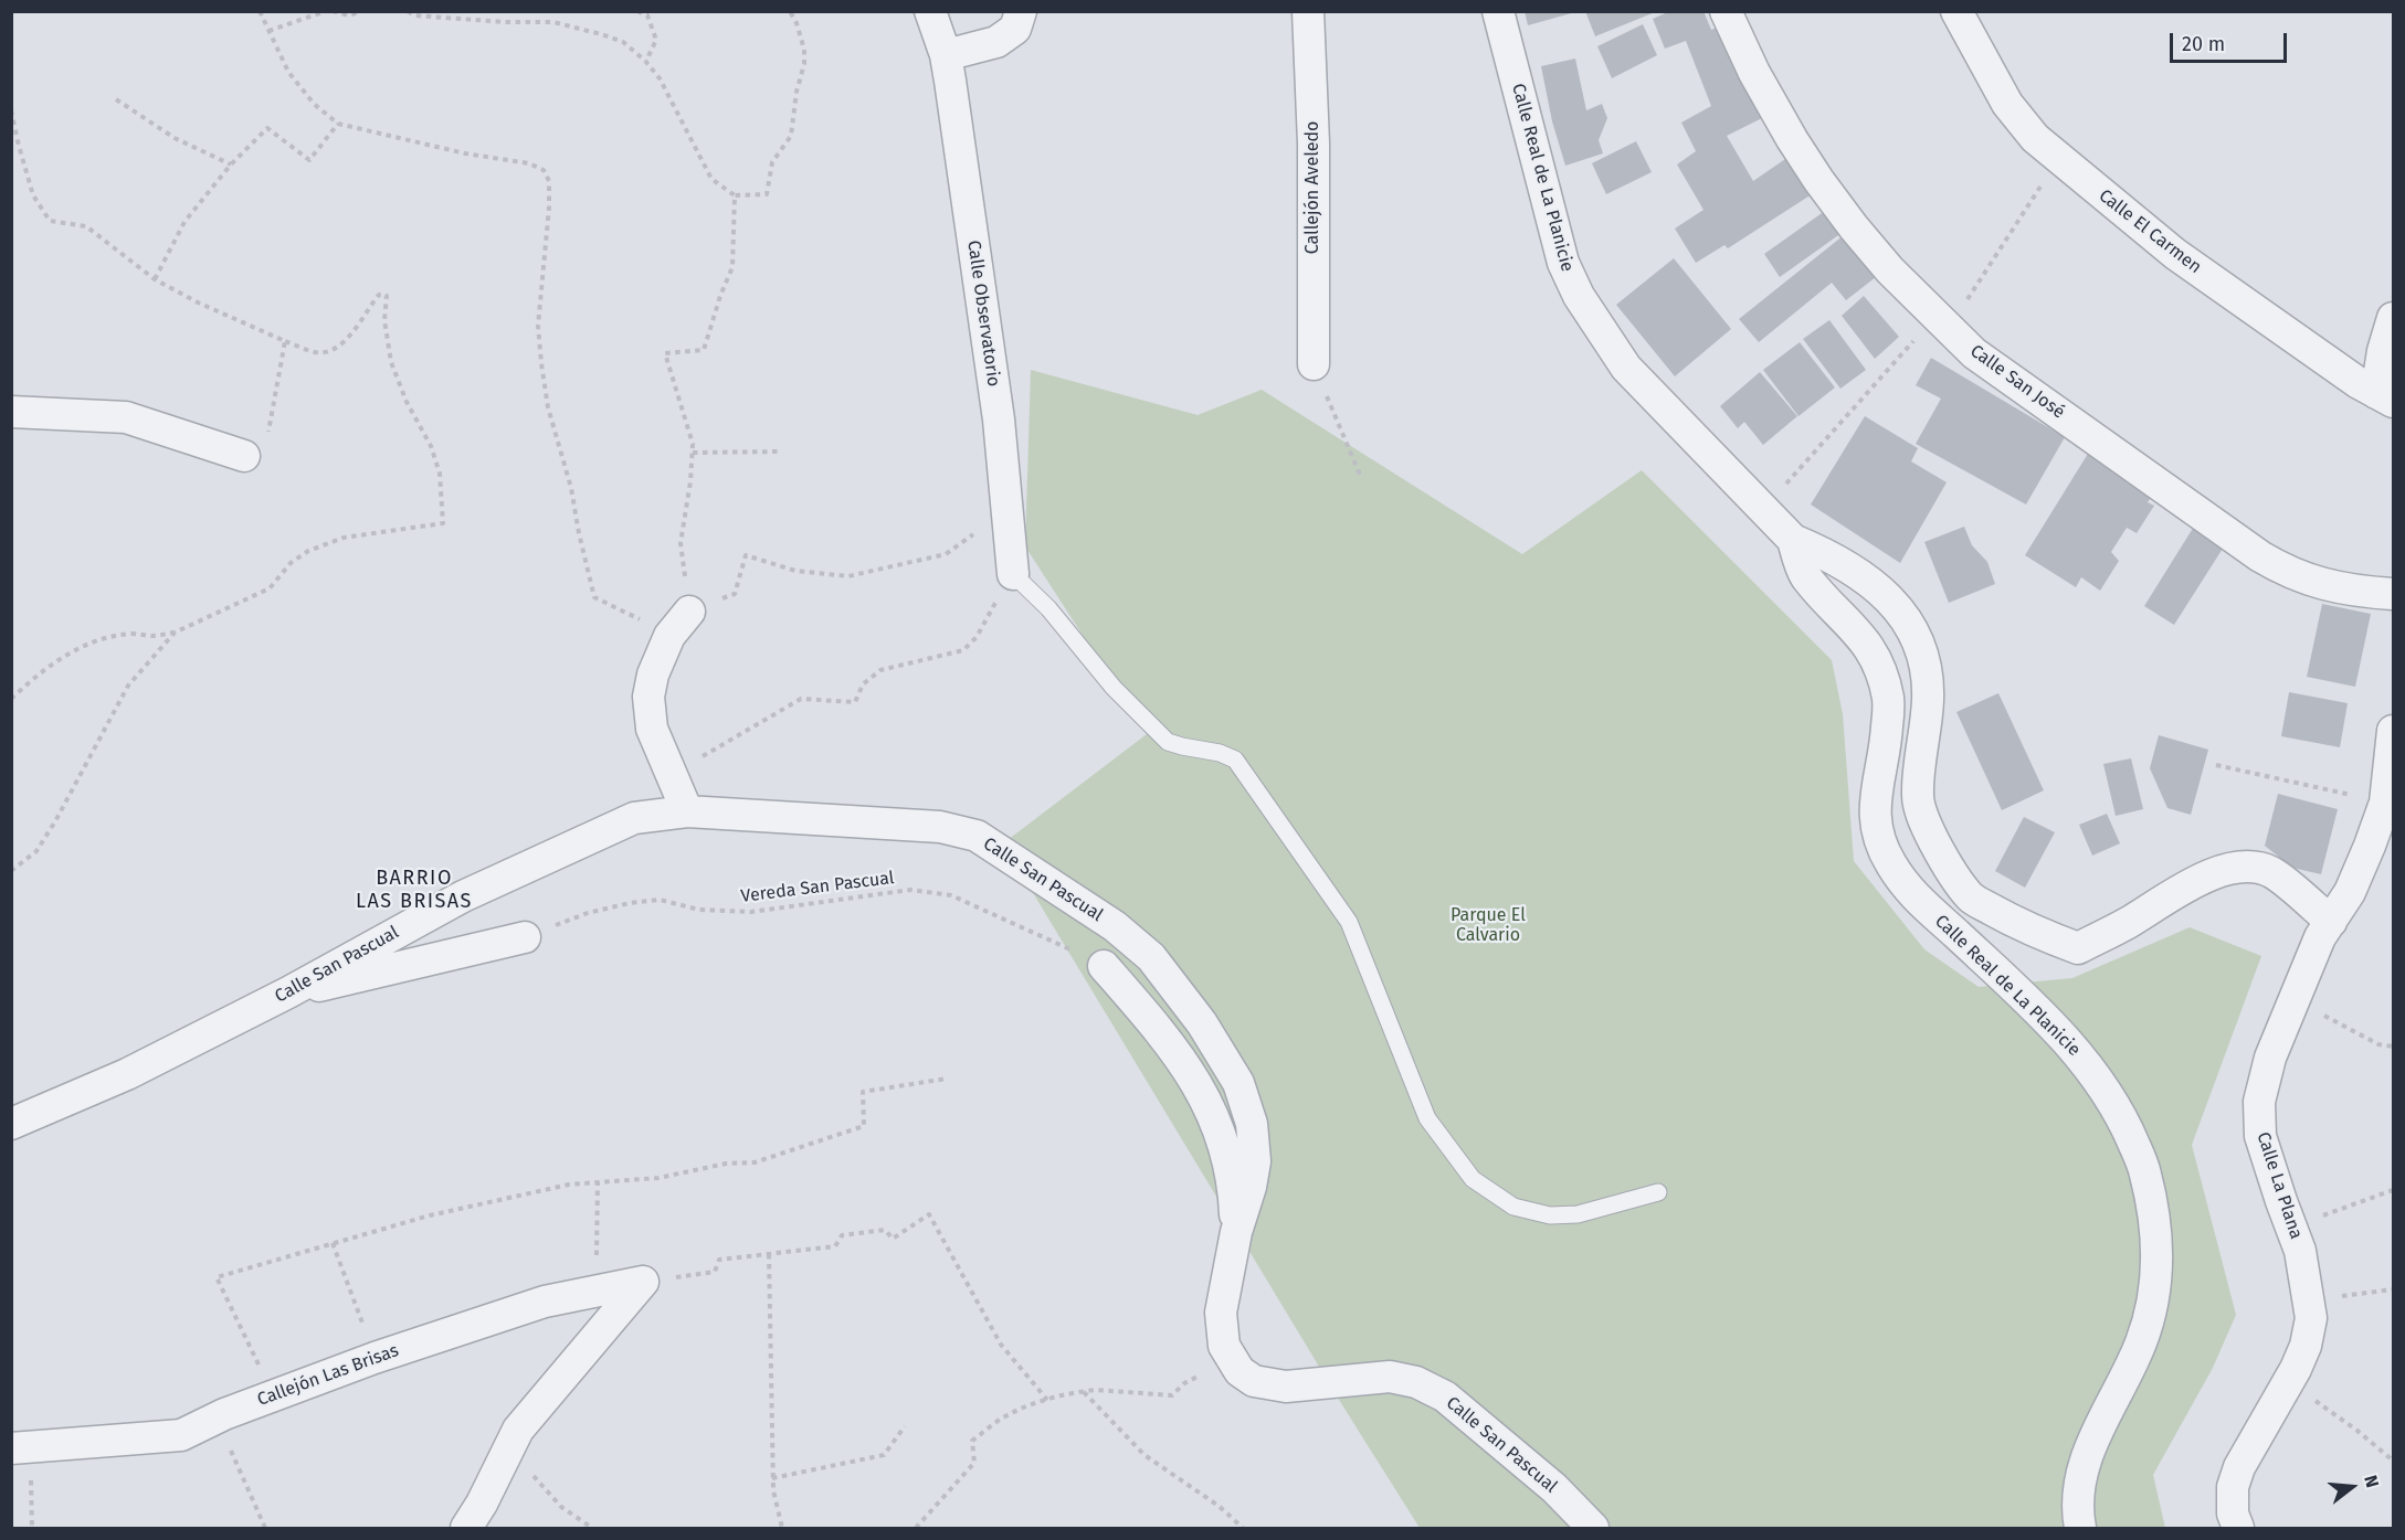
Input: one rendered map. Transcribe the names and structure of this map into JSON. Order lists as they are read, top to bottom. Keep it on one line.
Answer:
{"streets":{"street":["Calle Real de La Planicie","Callejón Aveledo","Calle El Carmen","Calle Observatorio","Calle San José","Calle San Pascual","Calle La Plana","Callejón Las Brisas"],"path":["Vereda San Pascual"]},"crossings":[["Calle Real de La Planicie","Calle La Plana"]],"districts":["BARRIO LAS BRISAS"],"parks":["Parque El Calvario"],"scale_bar":"20 m","north":"right"}
